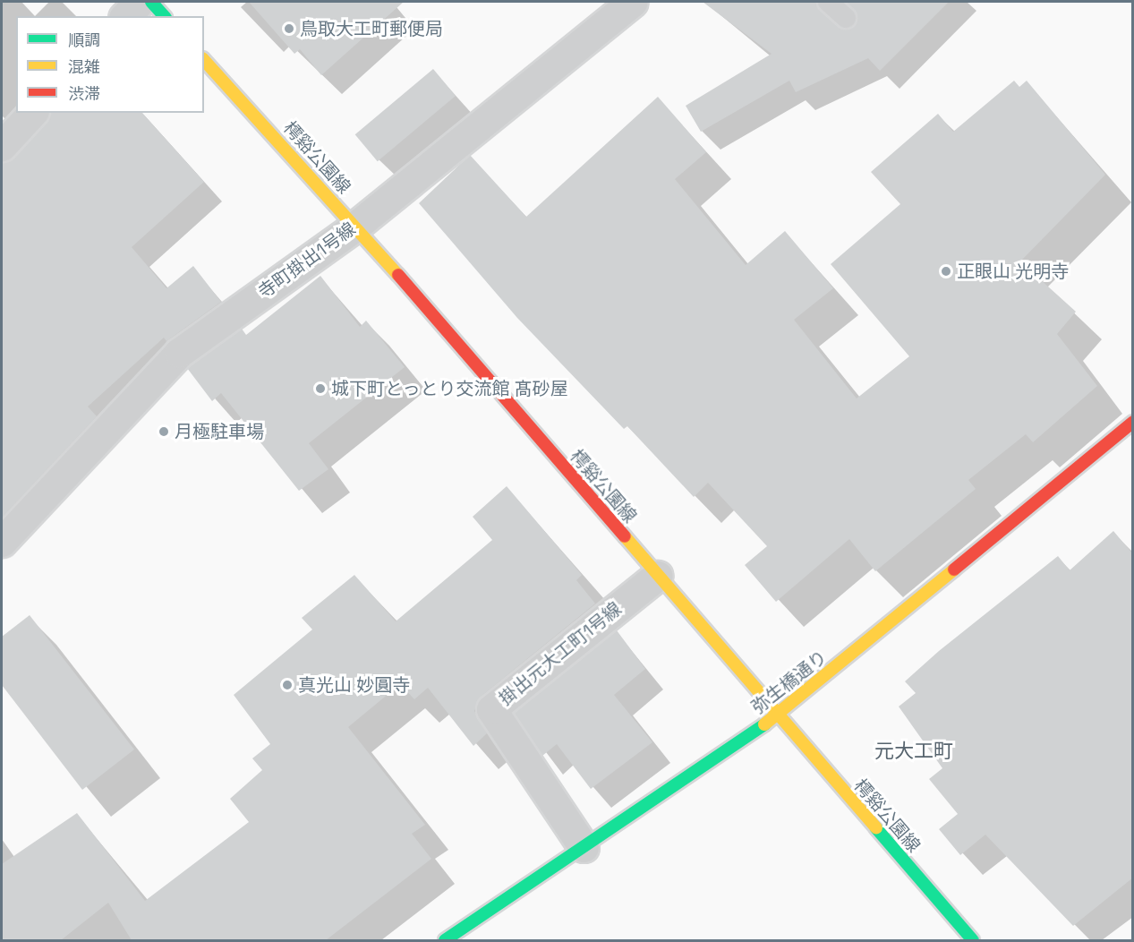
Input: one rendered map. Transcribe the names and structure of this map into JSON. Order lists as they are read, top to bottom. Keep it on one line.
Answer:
{"streets":{"main road":["樗谿公園線","弥生橋通り"],"street":["寺町掛出1号線","掛出元大工町1号線"]},"crossings":[["樗谿公園線","寺町掛出1号線"],["樗谿公園線","掛出元大工町1号線"],["樗谿公園線","弥生橋通り"],["掛出元大工町1号線","弥生橋通り"]],"districts":["元大工町"],"places":["鳥取大工町郵便局","正眼山 光明寺","城下町とっとり交流館 髙砂屋","月極駐車場","真光山 妙圓寺"],"legend":["順調","混雑","渋滞"]}
